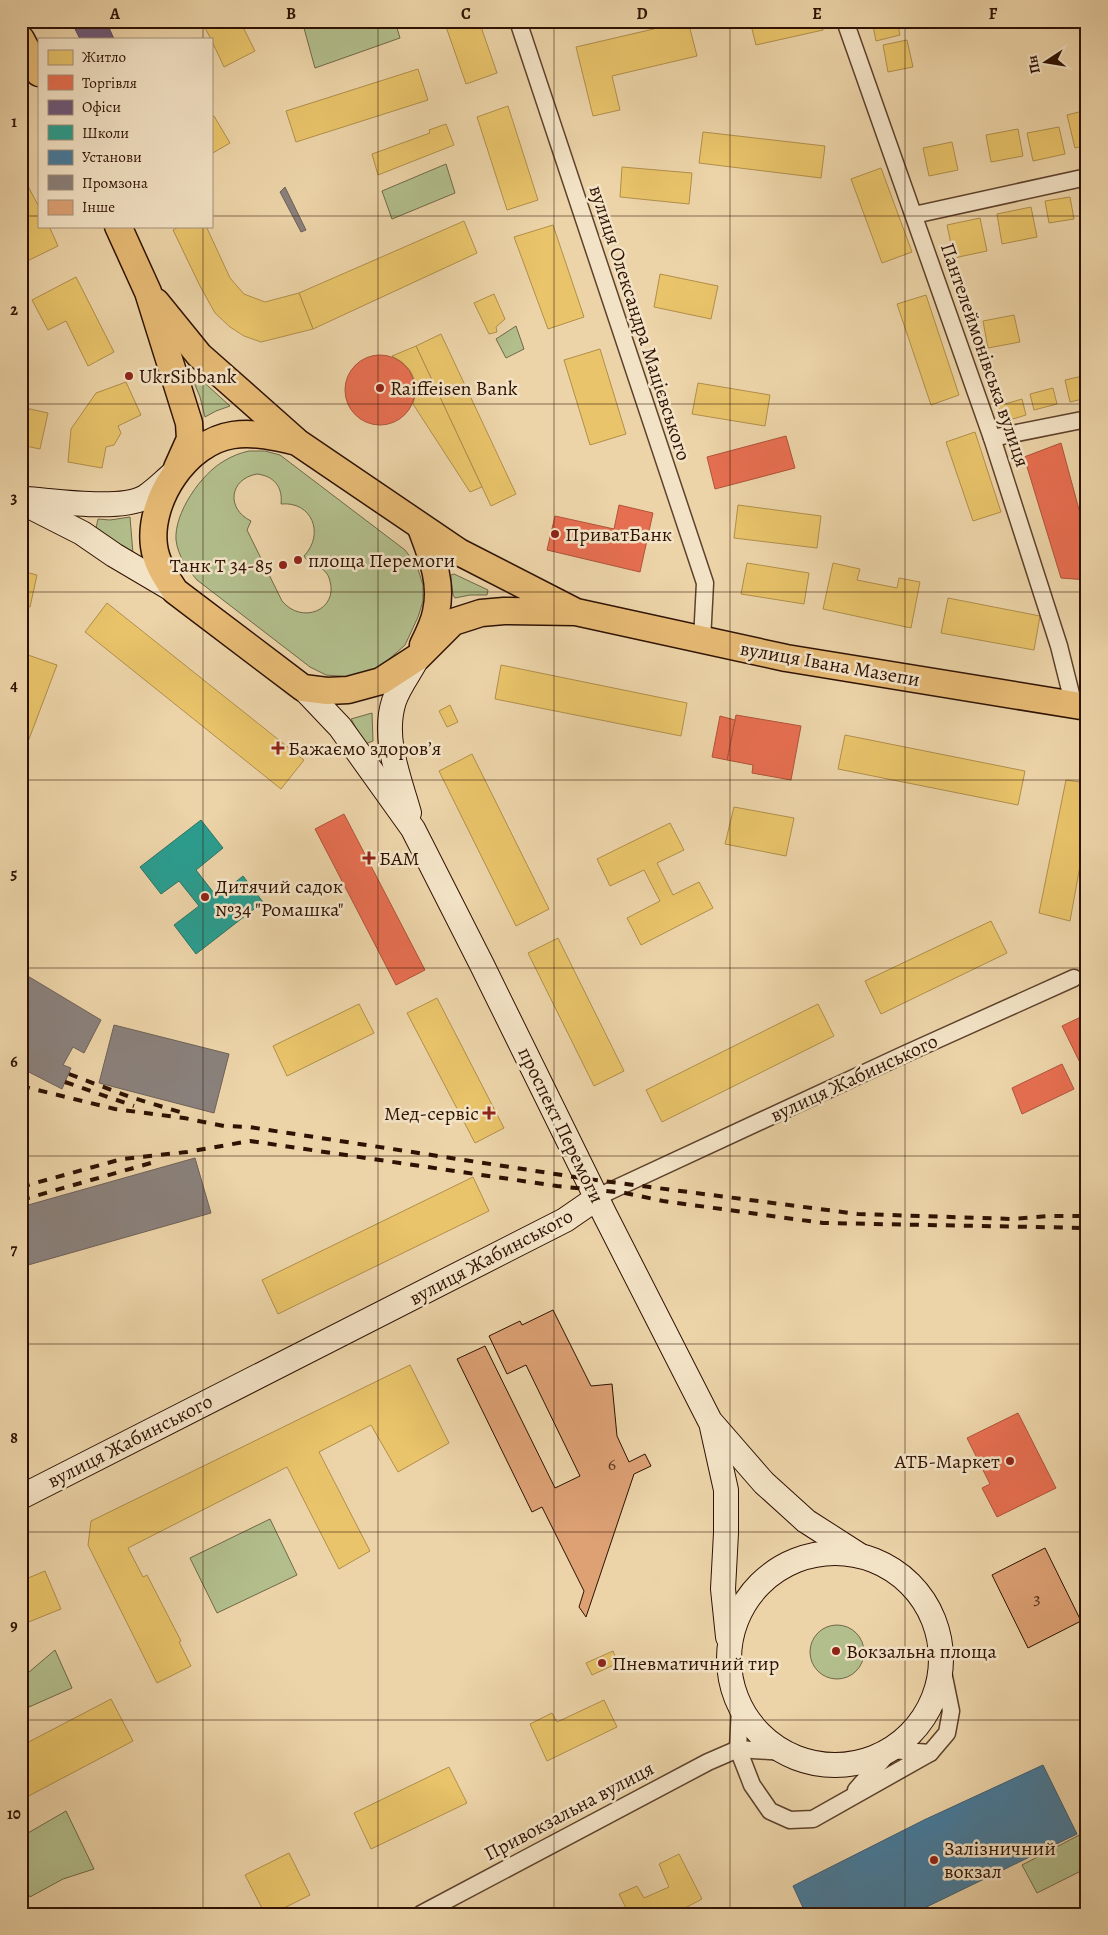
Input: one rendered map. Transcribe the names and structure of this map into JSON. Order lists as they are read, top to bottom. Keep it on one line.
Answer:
{"streets":{"main road":["вулиця Івана Мазепи","вулиця Жабинського","проспект Перемоги"],"street":["вулиця Олександра Мацієвського","Пантелеймонівська вулиця","Привокзальна вулиця"]},"crossings":[["вулиця Олександра Мацієвського","вулиця Івана Мазепи"],["Пантелеймонівська вулиця","вулиця Івана Мазепи"],["вулиця Івана Мазепи","проспект Перемоги"],["вулиця Жабинського","проспект Перемоги"]],"places":{"other":["UkrSibbank","Raiffeisen Bank","ПриватБанк","площа Перемоги","Танк Т 34-85","Дитячий садок №34 \"Ромашка\"","АТБ-Маркет","Вокзальна площа","Пневматичний тир","Залізничний вокзал"],"health":["Бажаємо здоровʼя","БАМ","Мед-сервіс"]},"house_numbers":["6","3"],"legend":["Житло","Торгівля","Офіси","Школи","Установи","Промзона","Інше"],"north":"left","grid":{"columns":["A","B","C","D","E","F"],"rows":["1","2","3","4","5","6","7","8","9","10"]}}
